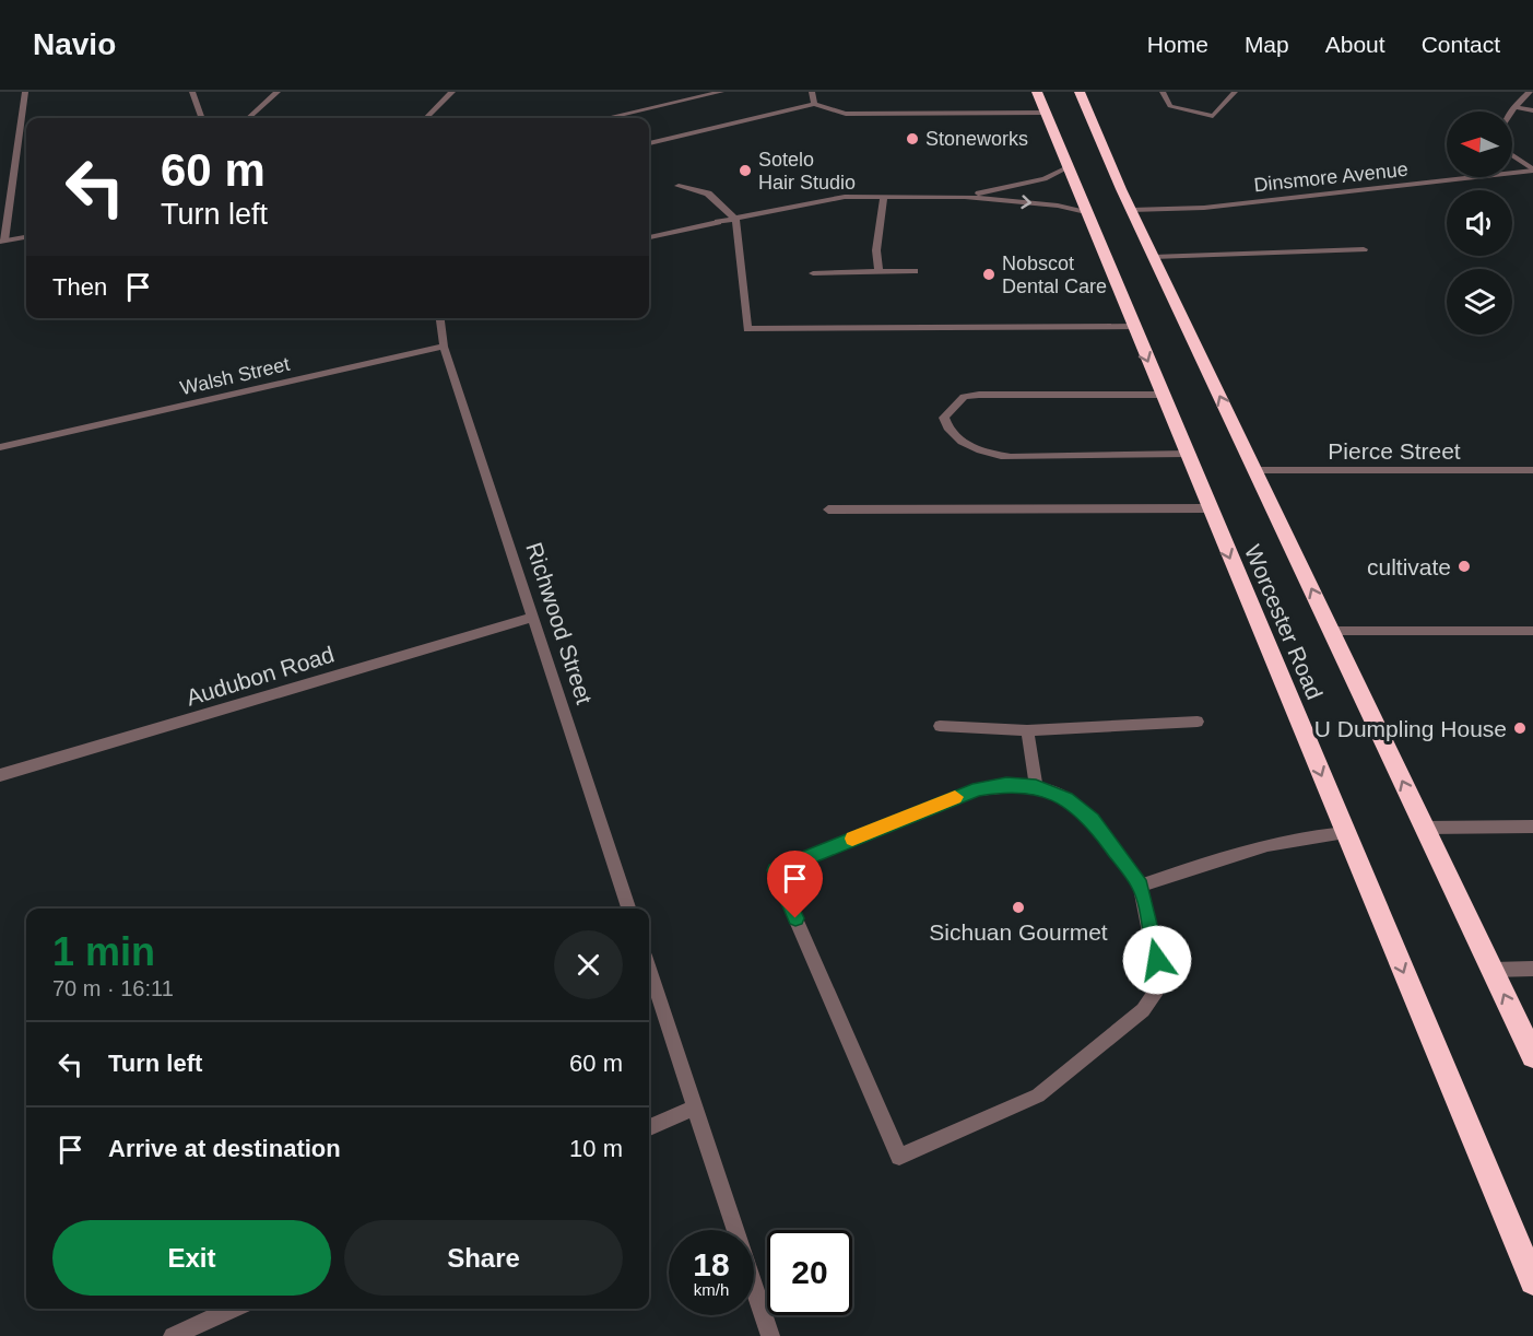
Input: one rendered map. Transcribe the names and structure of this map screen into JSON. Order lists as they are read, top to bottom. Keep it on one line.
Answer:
{"streets":{"highway":["Worcester Road"],"street":["Dinsmore Avenue","Walsh Street","Pierce Street","Richwood Street","Audubon Road"]},"crossings":[["Dinsmore Avenue","Worcester Road"],["Walsh Street","Richwood Street"],["Pierce Street","Worcester Road"],["Richwood Street","Audubon Road"]],"places":["Stoneworks","Sotelo Hair Studio","Nobscot Dental Care","cultivate","U Dumpling House","Sichuan Gourmet"],"north":"left","page":{"header":"Navio","nav":["Home","Map","About","Contact"],"turn":["60 m","Turn left"],"then":"Then","heading":["1 min","70 m · 16:11"],"list":[{"name":"Turn left","value":"60 m"},{"name":"Arrive at destination","value":"10 m"}],"buttons":["Exit","Share"],"speed":"18 km/h","limit":"20"}}
